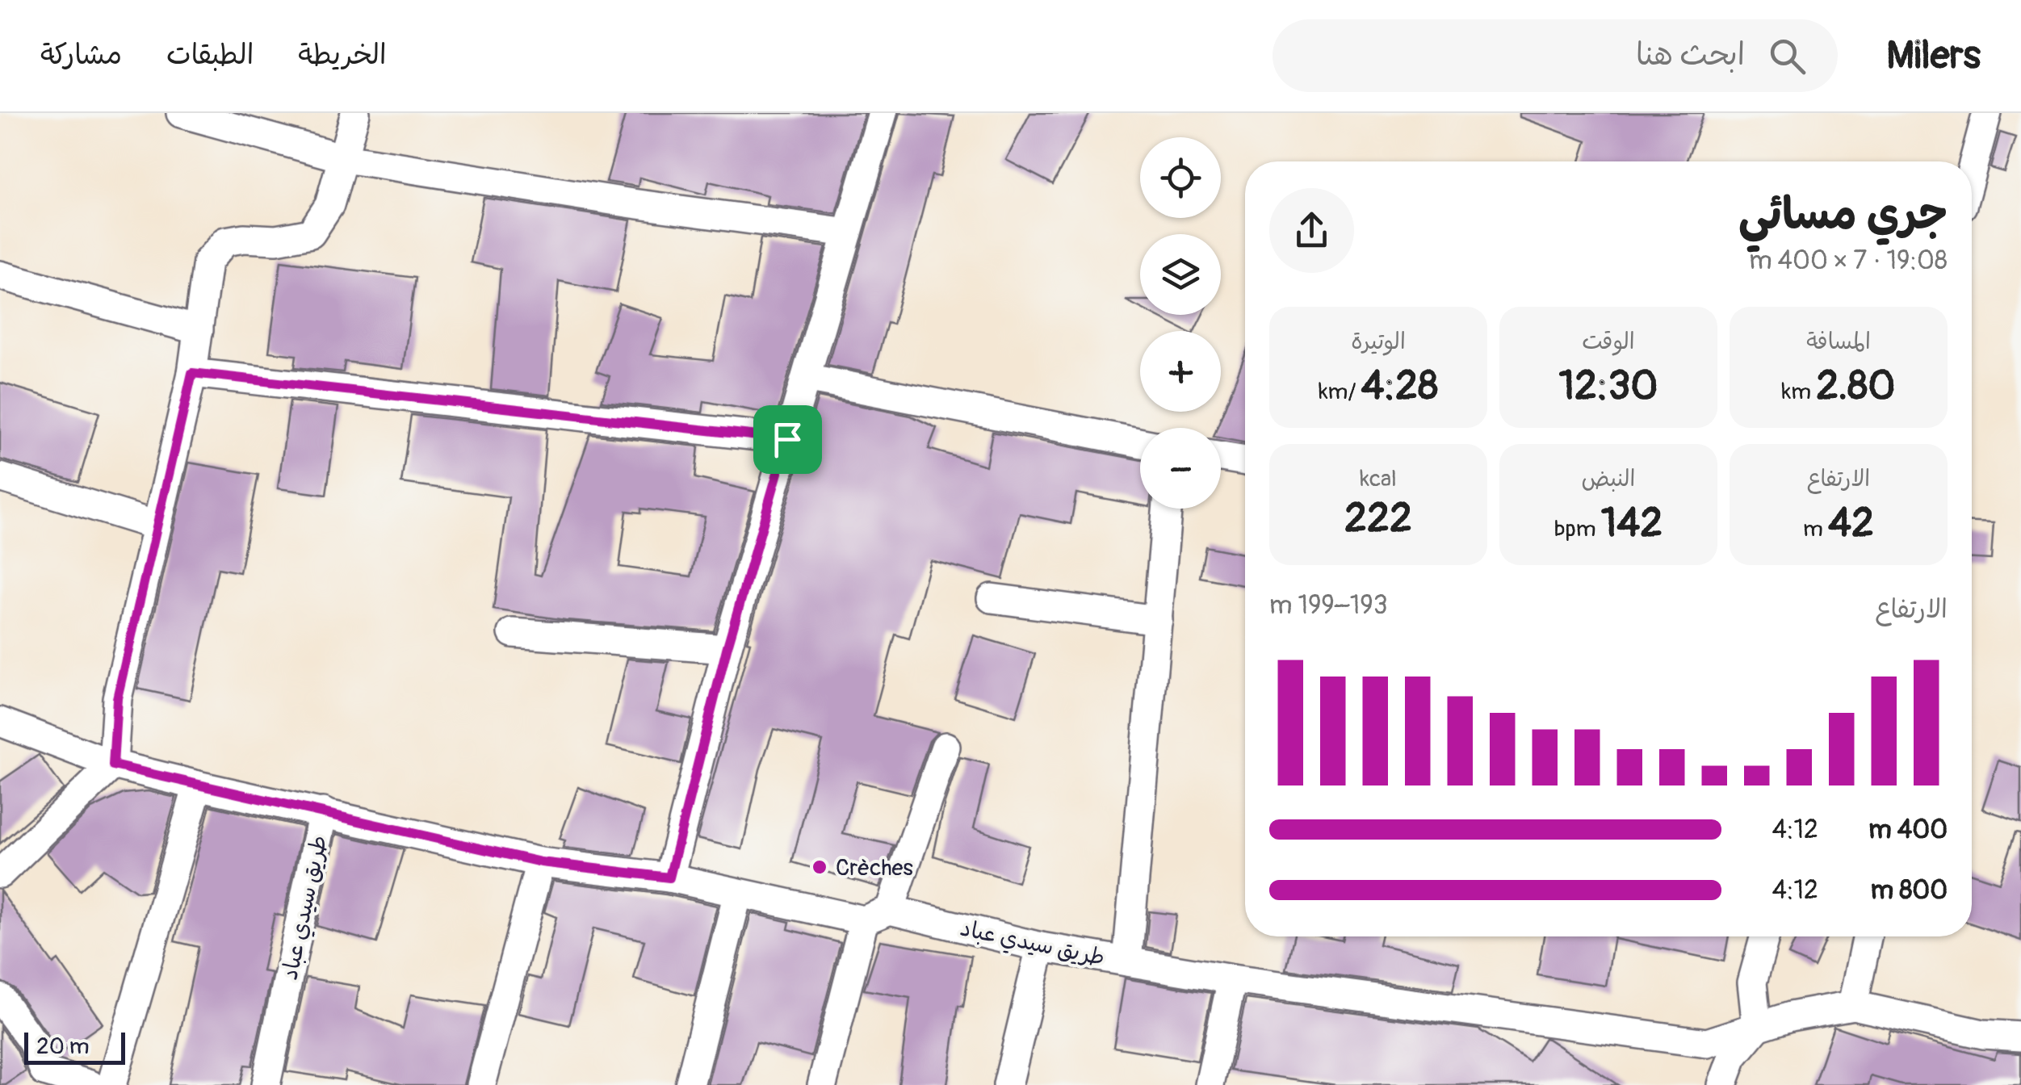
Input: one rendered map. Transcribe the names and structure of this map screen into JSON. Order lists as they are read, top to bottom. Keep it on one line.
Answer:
{"streets":{"street":["طريق سيدي عباد"]},"places":["Crèches"],"scale_bar":"20 m","page":{"header":"Milers","search":"ابحث هنا","nav":["الخريطة","الطبقات","مشاركة"],"map_buttons":["+","−"],"heading":["جري مسائي","19:08 · 7 × 400 m"],"stats":[["المسافة","2.80 km"],["الوقت","12:30"],["الوتيرة","4:28 /km"],["الارتفاع","42 m"],["النبض","142 bpm"],["kcal","222"]],"chart":["الارتفاع","193–199 m"],"list":[{"name":"400 m","note":"4:12"},{"name":"800 m","note":"4:12"}],"scale":"20 m"}}
